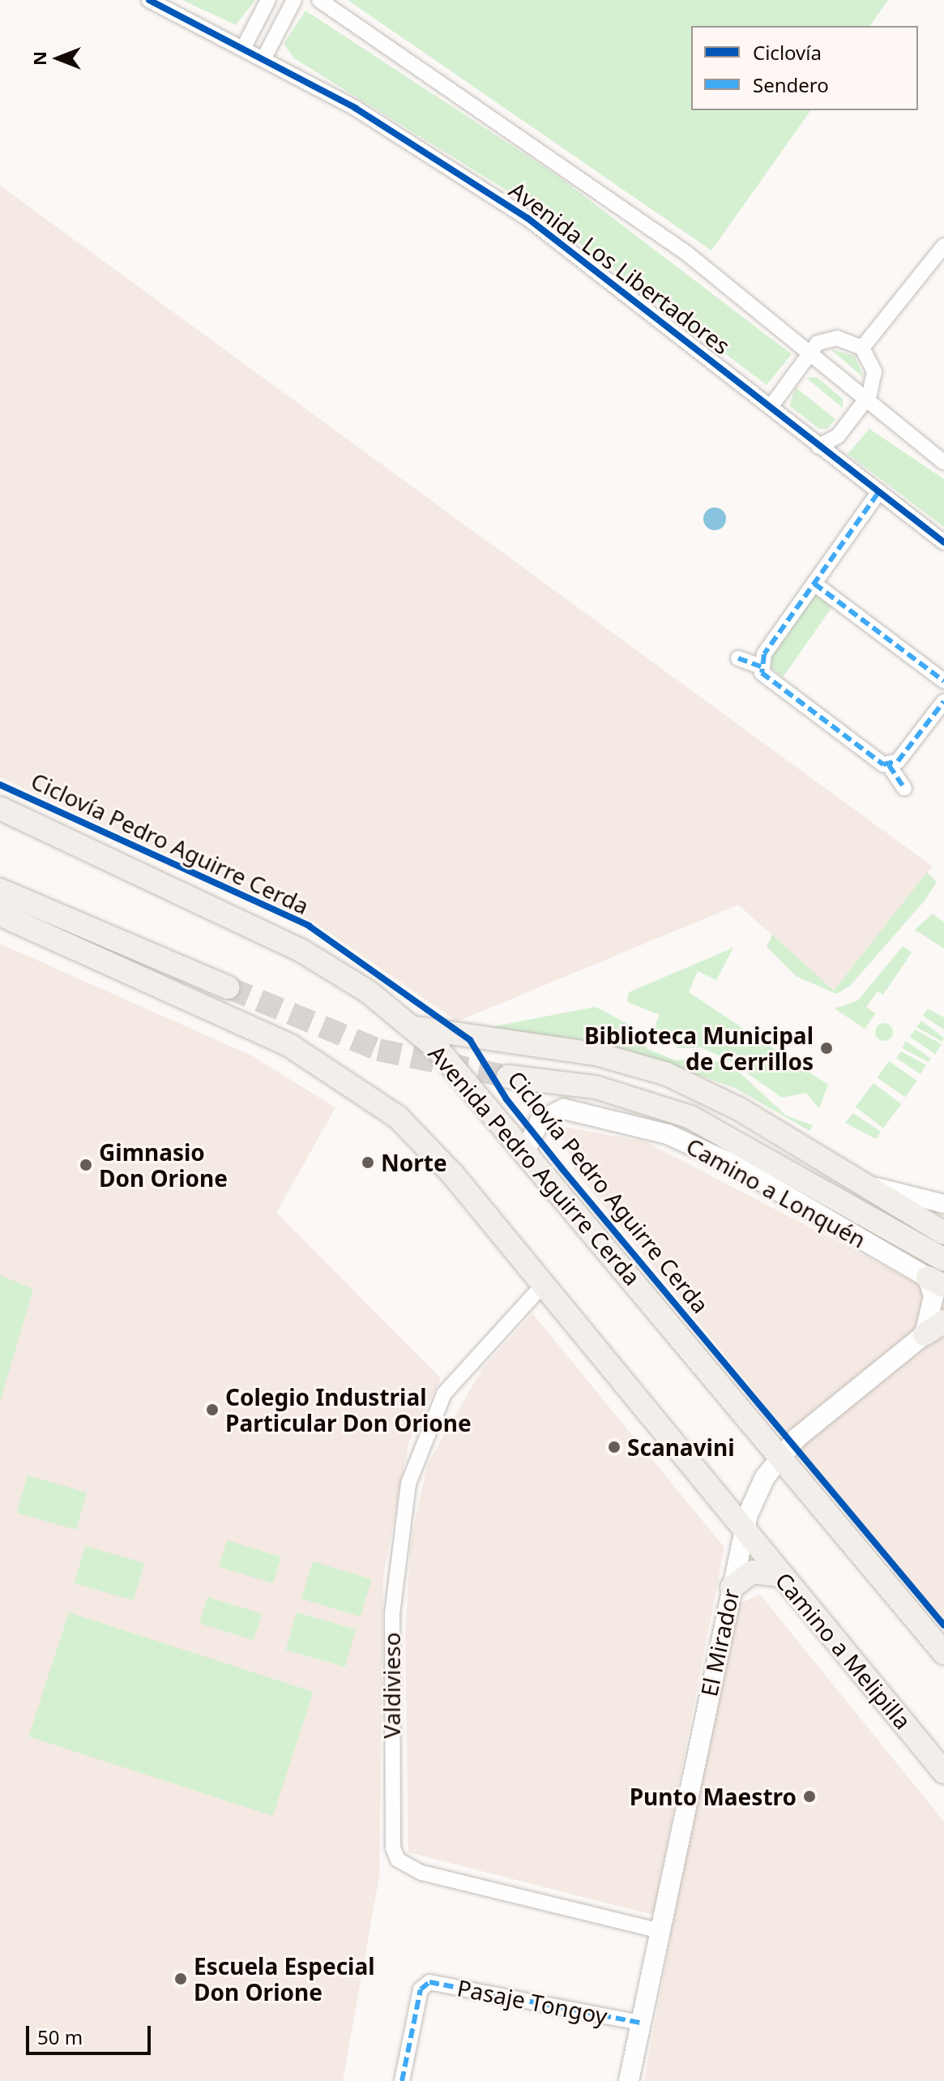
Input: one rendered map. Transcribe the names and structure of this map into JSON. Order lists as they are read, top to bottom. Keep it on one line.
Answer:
{"streets":{"main road":["Avenida Pedro Aguirre Cerda","Camino a Lonquén","El Mirador","Camino a Melipilla"],"street":["Avenida Los Libertadores","Valdivieso","Pasaje Tongoy"],"cycle path":["Ciclovía Pedro Aguirre Cerda"]},"crossings":[["Avenida Pedro Aguirre Cerda","Camino a Lonquén"],["Avenida Pedro Aguirre Cerda","El Mirador"],["Camino a Lonquén","El Mirador"],["El Mirador","Camino a Melipilla"],["El Mirador","Valdivieso"],["El Mirador","Pasaje Tongoy"]],"places":["Biblioteca Municipal de Cerrillos","Norte","Gimnasio Don Orione","Colegio Industrial Particular Don Orione","Scanavini","Punto Maestro","Escuela Especial Don Orione"],"legend":["Ciclovía","Sendero"],"scale_bar":"50 m","north":"left"}
